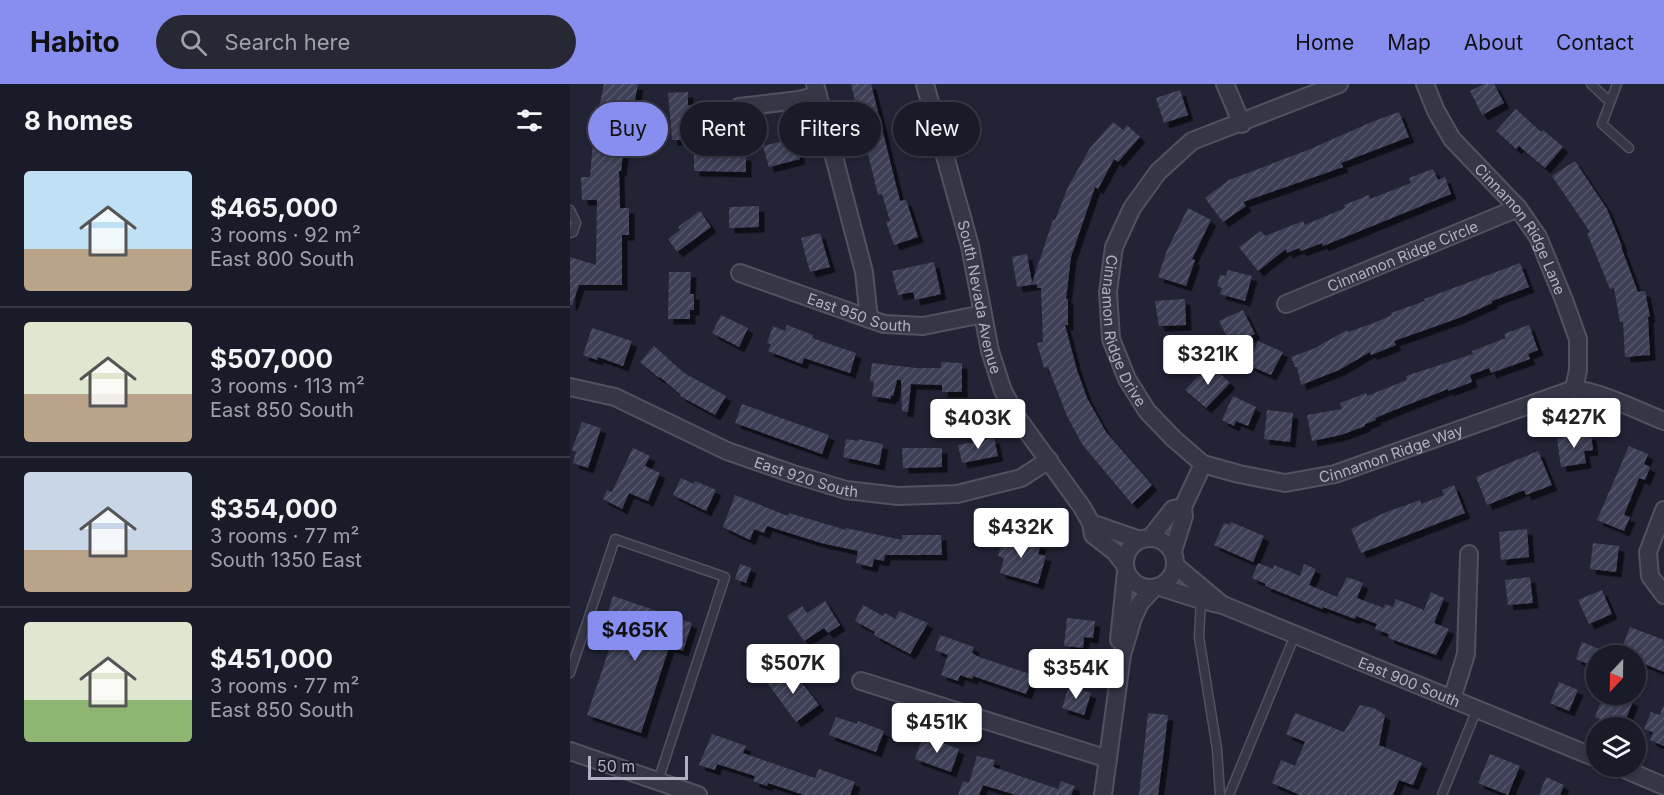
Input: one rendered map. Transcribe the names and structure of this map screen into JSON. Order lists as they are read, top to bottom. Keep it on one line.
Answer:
{"streets":{"street":["Cinnamon Ridge Lane","Cinnamon Ridge Circle","South Nevada Avenue","East 950 South","Cinnamon Ridge Drive","Cinnamon Ridge Way","East 920 South","East 900 South"]},"crossings":[["Cinnamon Ridge Lane","Cinnamon Ridge Circle"],["Cinnamon Ridge Lane","Cinnamon Ridge Way"],["South Nevada Avenue","East 950 South"],["South Nevada Avenue","East 920 South"],["South Nevada Avenue","East 900 South"],["Cinnamon Ridge Drive","Cinnamon Ridge Way"]],"scale_bar":"50 m","north":"bottom","page":{"header":"Habito","search":"Search here","nav":["Home","Map","About","Contact"],"heading":"8 homes","chip":["Buy","Rent","Filters","New"],"list":[{"name":"$465,000","note":"3 rooms · 92 m² · East 800 South"},{"name":"$507,000","note":"3 rooms · 113 m² · East 850 South"},{"name":"$354,000","note":"3 rooms · 77 m² · South 1350 East"},{"name":"$451,000","note":"3 rooms · 77 m² · East 850 South"}],"price":["$321K","$427K","$403K","$432K","$465K","$507K","$354K","$451K"],"scale":"50 m"}}
